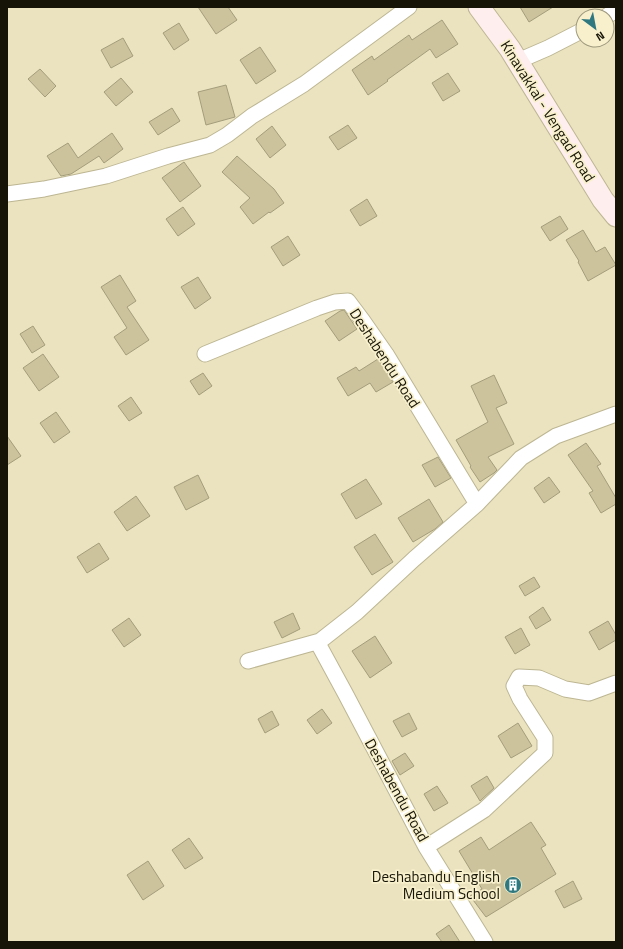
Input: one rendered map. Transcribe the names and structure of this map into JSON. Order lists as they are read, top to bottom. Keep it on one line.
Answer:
{"streets":{"main road":["Kinavakkal - Vengad Road"],"street":["Deshabendu Road"]},"places":{"building":["Deshabandu English Medium School"]},"north":"bottom right"}
